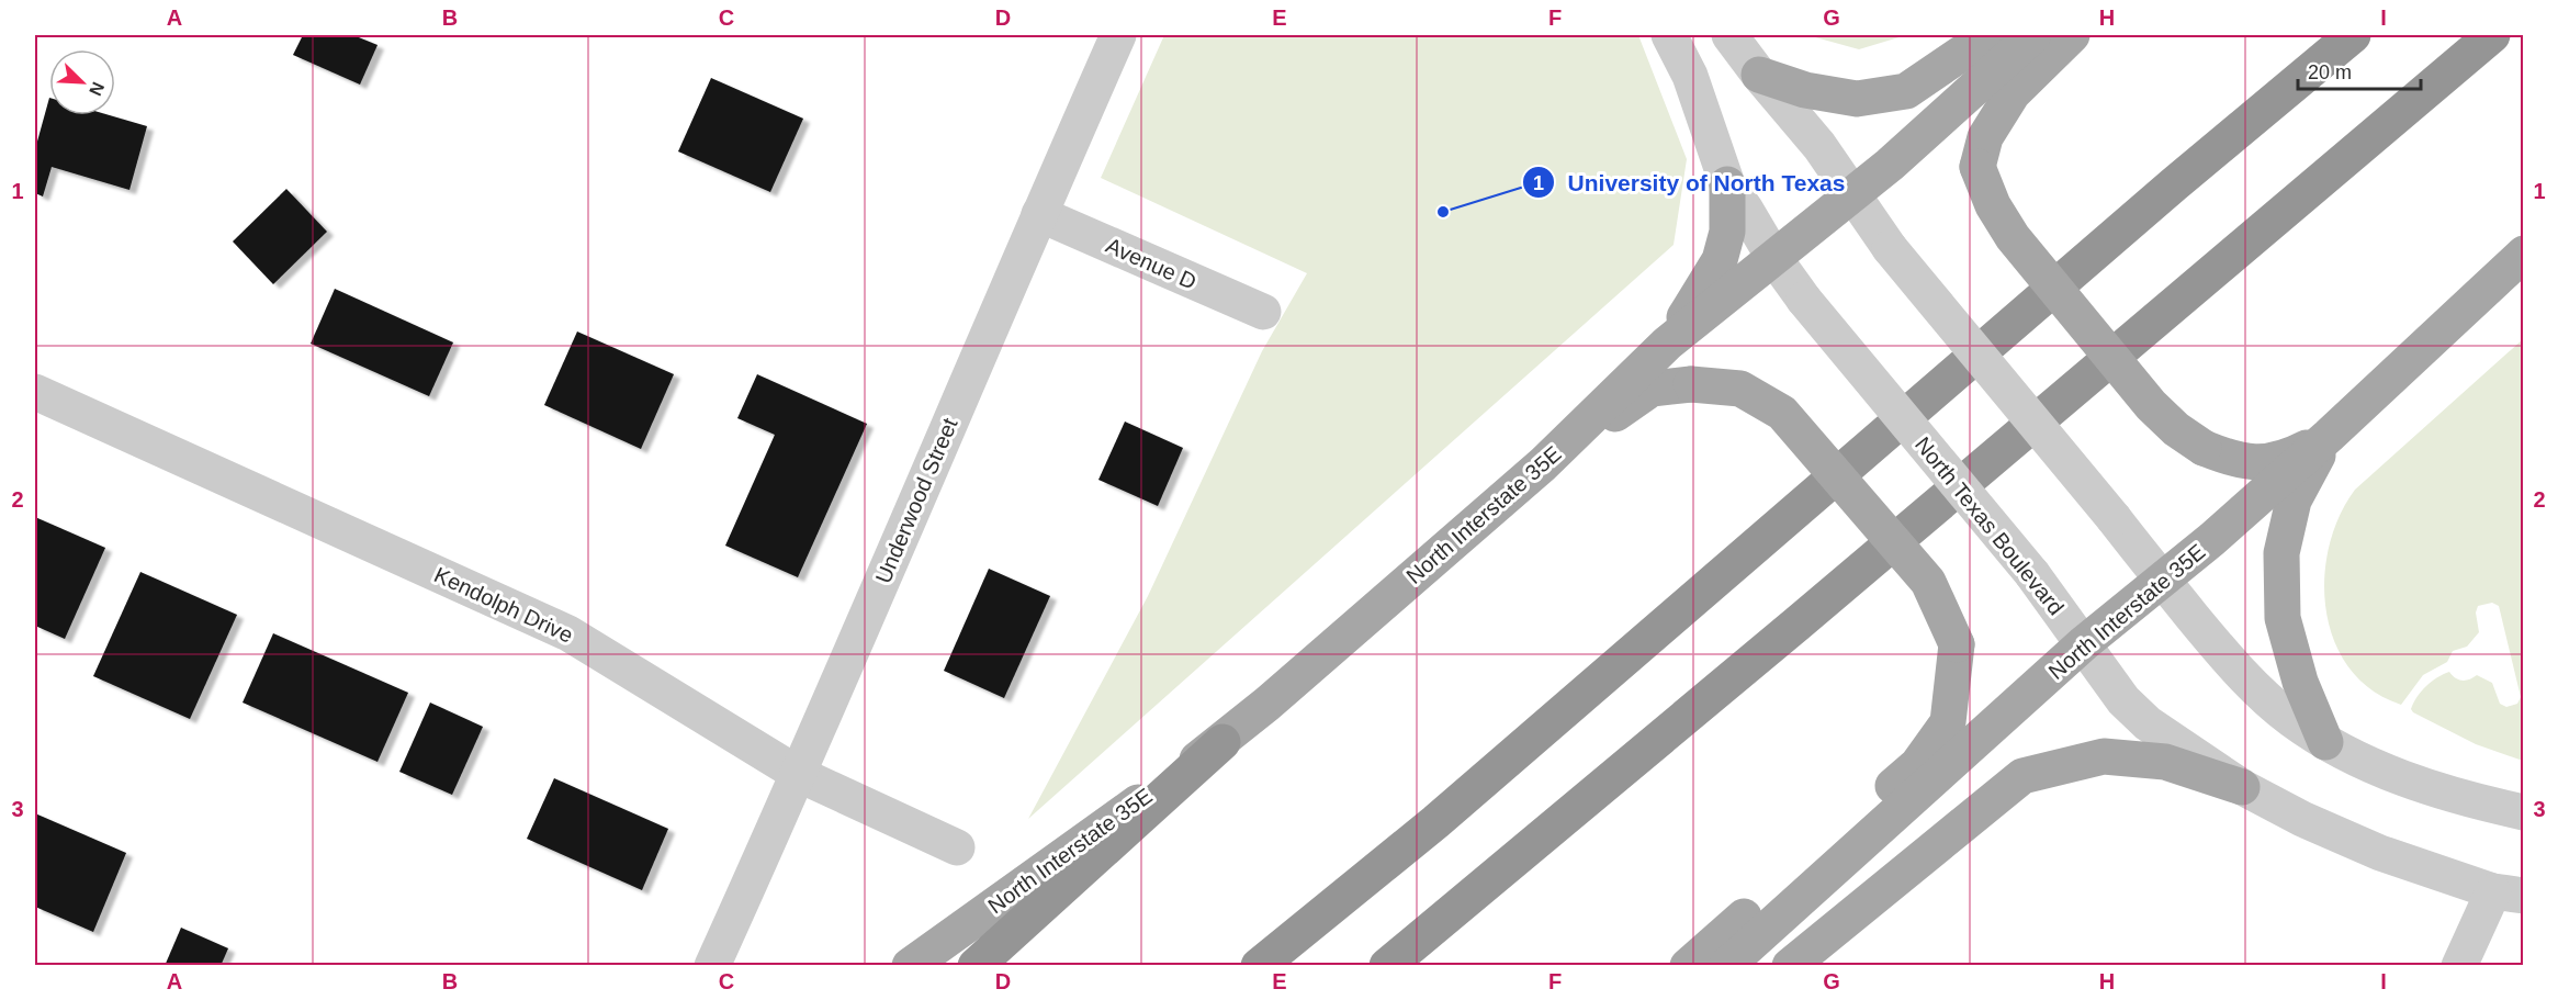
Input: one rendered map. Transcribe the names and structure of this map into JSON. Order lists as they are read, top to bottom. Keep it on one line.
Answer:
{"streets":{"main road":["North Interstate 35E"],"street":["Avenue D","Underwood Street","North Texas Boulevard","Kendolph Drive"]},"crossings":[["Avenue D","Underwood Street"],["Underwood Street","Kendolph Drive"],["North Interstate 35E","North Texas Boulevard"]],"places":["University of North Texas"],"scale_bar":"20 m","north":"bottom right","grid":{"columns":["A","B","C","D","E","F","G","H","I"],"rows":["1","2","3"]}}
